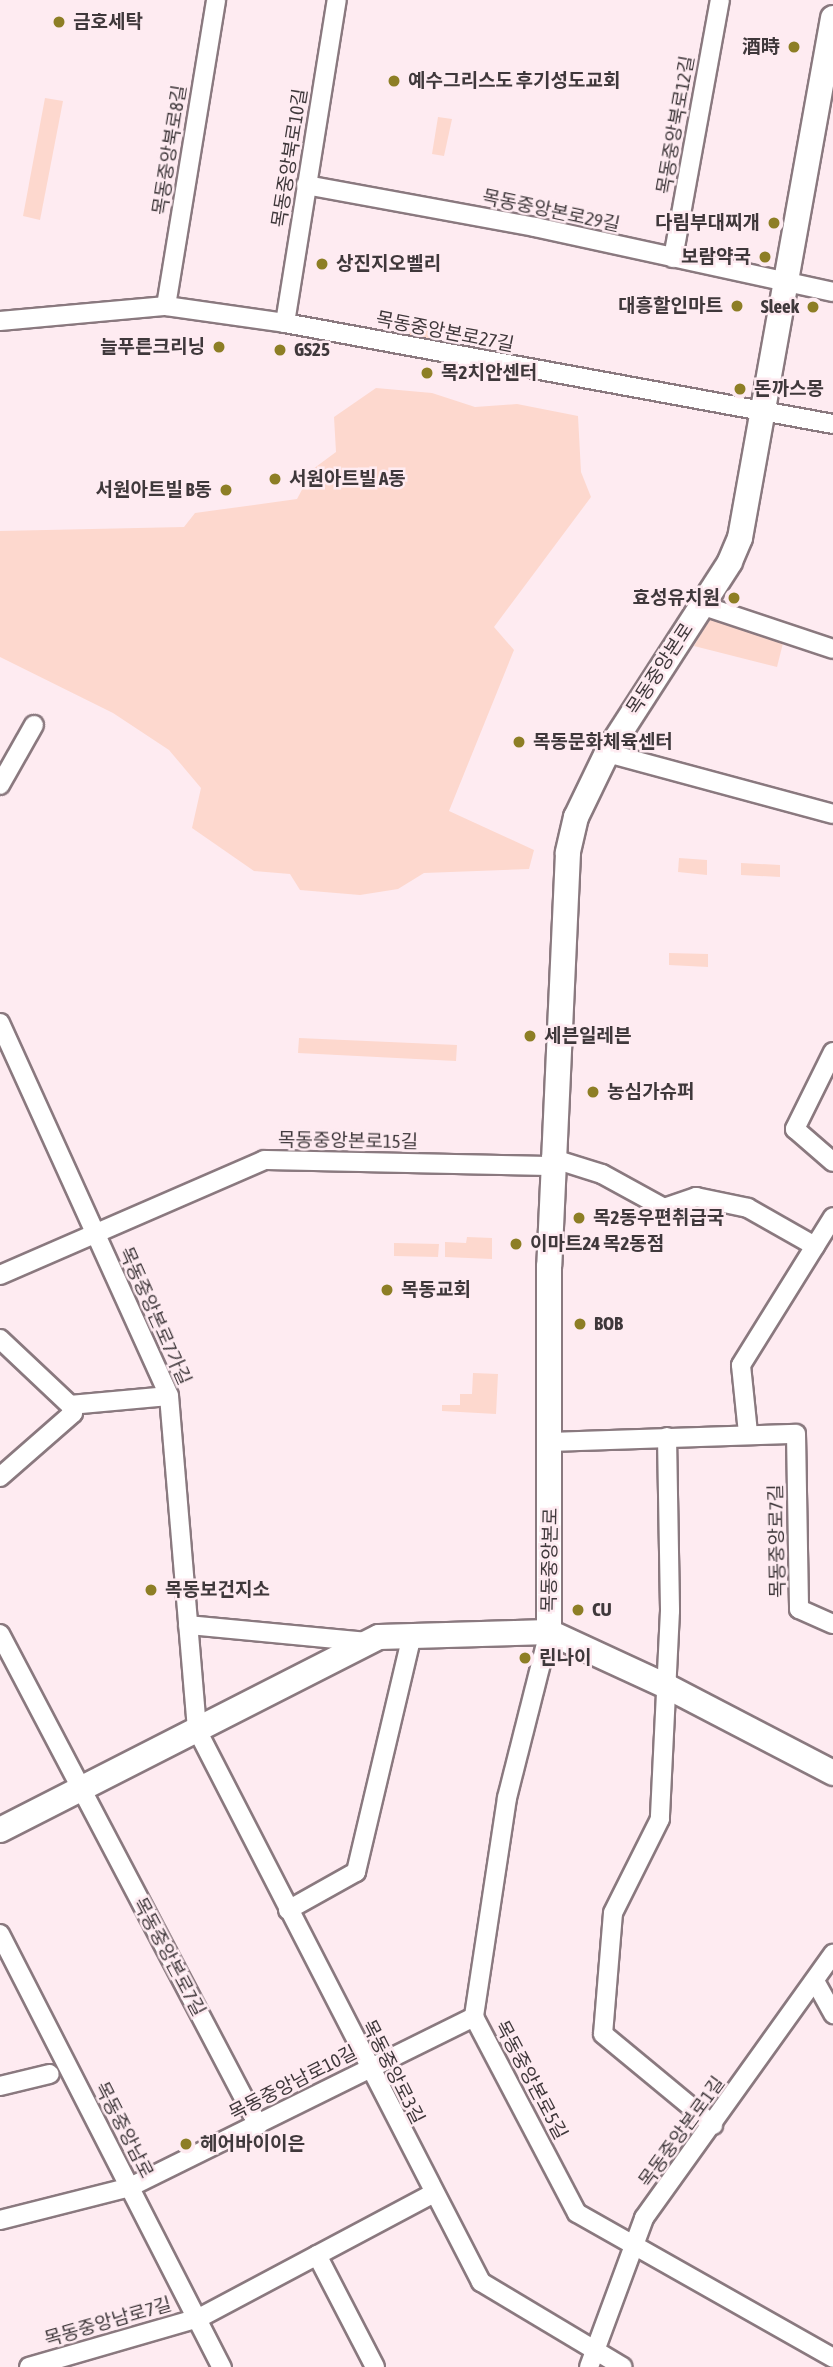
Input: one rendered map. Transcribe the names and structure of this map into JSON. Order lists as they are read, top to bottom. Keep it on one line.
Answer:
{"streets":{"street":["목동중앙북로12길","목동중앙북로8길","목동중앙북로10길","목동중앙본로29길","목동중앙본로27길","목동중앙본로","목동중앙본로15길","목동중앙본로7가길","목동중앙로7길","목동중앙본로7길","목동중앙로3길","목동중앙본로5길","목동중앙남로10길","목동중앙남로","목동중앙본로1길","목동중앙남로7길"]},"crossings":[["목동중앙북로12길","목동중앙본로29길"],["목동중앙북로10길","목동중앙본로29길"],["목동중앙북로10길","목동중앙본로27길"],["목동중앙본로29길","목동중앙본로"],["목동중앙본로27길","목동중앙본로"],["목동중앙본로","목동중앙본로15길"],["목동중앙본로","목동중앙본로5길"],["목동중앙본로15길","목동중앙본로7가길"],["목동중앙본로7가길","목동중앙로3길"],["목동중앙본로7길","목동중앙남로10길"],["목동중앙로3길","목동중앙남로10길"],["목동중앙로3길","목동중앙본로1길"],["목동중앙본로5길","목동중앙남로10길"],["목동중앙본로5길","목동중앙본로1길"],["목동중앙남로10길","목동중앙남로"],["목동중앙남로","목동중앙남로7길"]],"places":["금호세탁","酒時","예수그리스도 후기성도교회","다림부대찌개","보람약국","상진지오벨리","대흥할인마트","Sleek","늘푸른크리닝","GS25","목2치안센터","돈까스몽","서원아트빌 A동","서원아트빌 B동","효성유치원","목동문화체육센터","세븐일레븐","농심가슈퍼","목2동우편취급국","이마트24 목2동점","목동교회","BOB","목동보건지소","CU","린나이","헤어바이이은"]}
